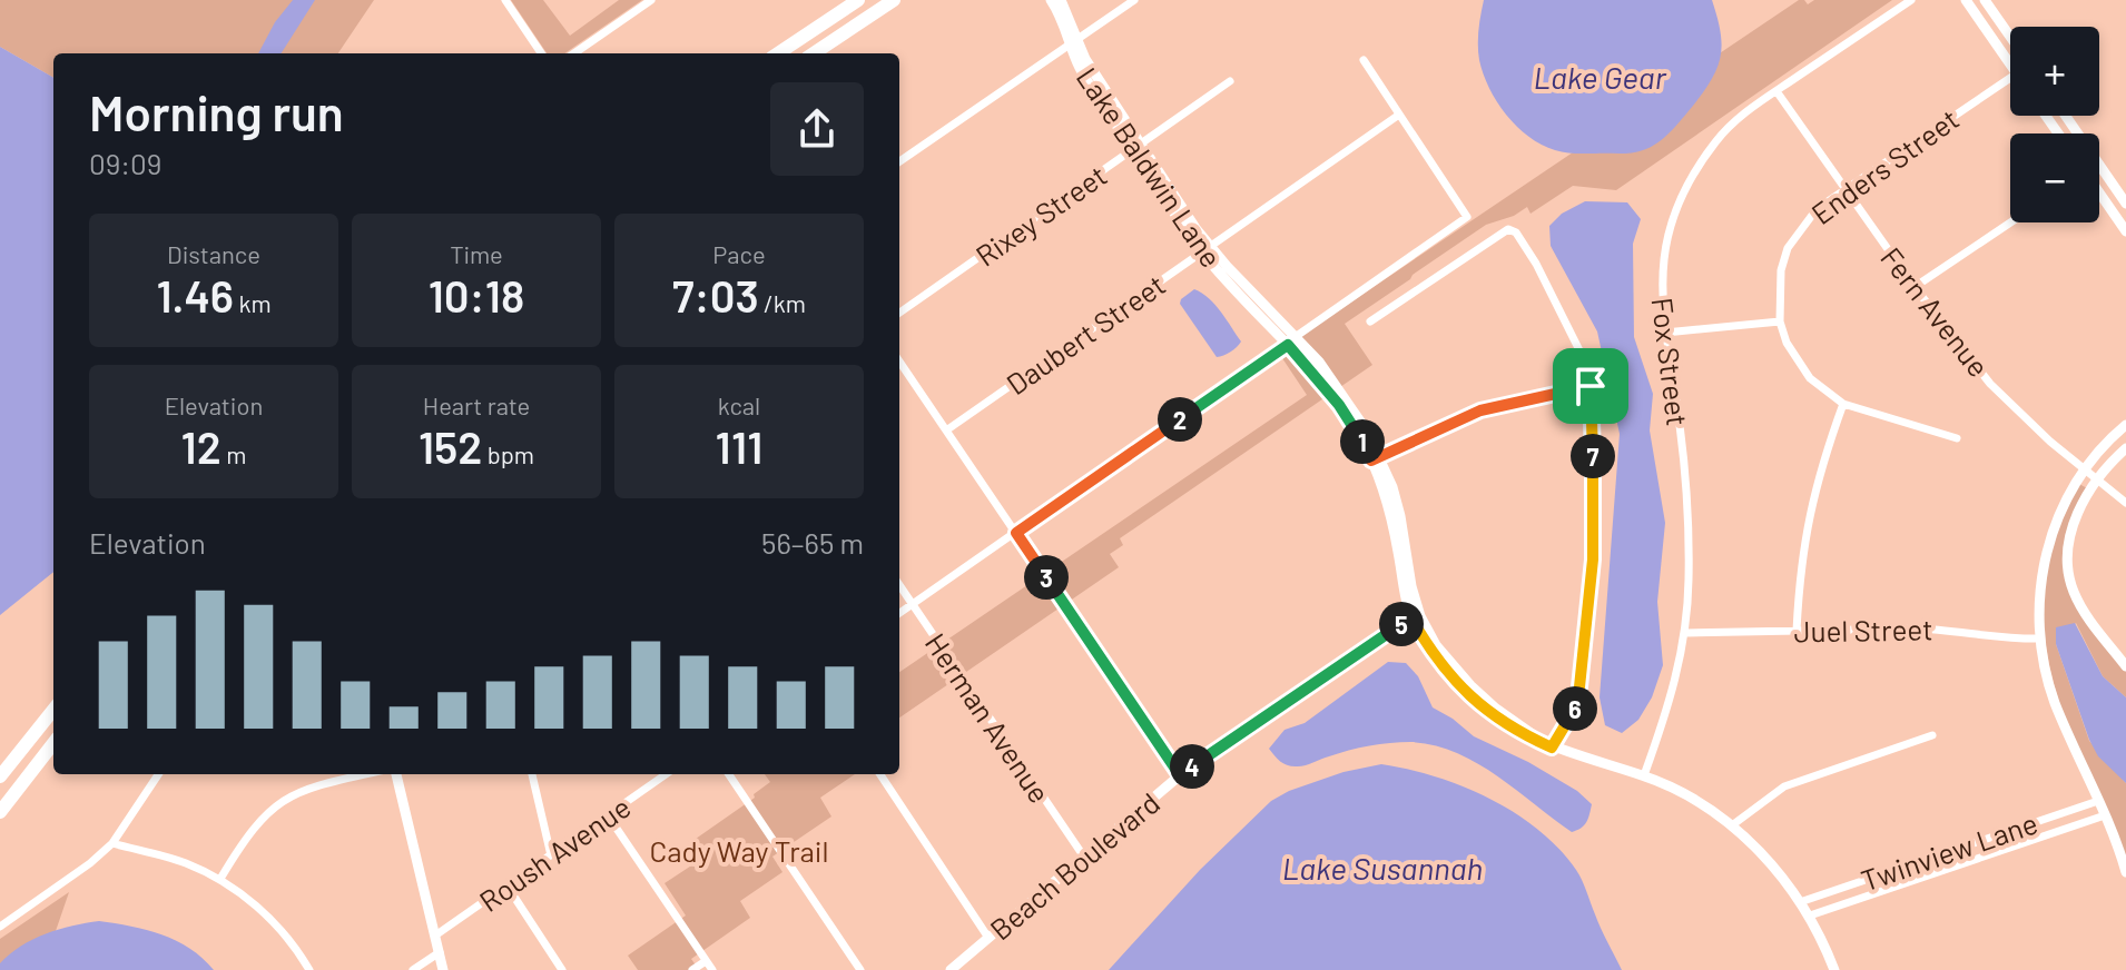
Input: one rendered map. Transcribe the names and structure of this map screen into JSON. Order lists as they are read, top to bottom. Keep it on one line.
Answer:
{"streets":{"street":["Enders Street","Lake Baldwin Lane","Rixey Street","Fern Avenue","Daubert Street","Fox Street","Juel Street","Herman Avenue","Twinview Lane","Roush Avenue","Beach Boulevard"]},"crossings":[["Enders Street","Fern Avenue"],["Lake Baldwin Lane","Rixey Street"],["Lake Baldwin Lane","Daubert Street"],["Lake Baldwin Lane","Fox Street"],["Lake Baldwin Lane","Twinview Lane"],["Lake Baldwin Lane","Beach Boulevard"],["Fern Avenue","Fox Street"],["Fox Street","Juel Street"],["Herman Avenue","Beach Boulevard"]],"water":["Lake Gear","Lake Susannah"],"parks":["Cady Way Trail"],"page":{"map_buttons":["+","−"],"heading":["Morning run","09:09"],"stats":[["Distance","1.46 km"],["Time","10:18"],["Pace","7:03 /km"],["Elevation","12 m"],["Heart rate","152 bpm"],["kcal","111"]],"pins":["2","1","7","3","5","6","4"],"chart":["Elevation","56–65 m"]}}
